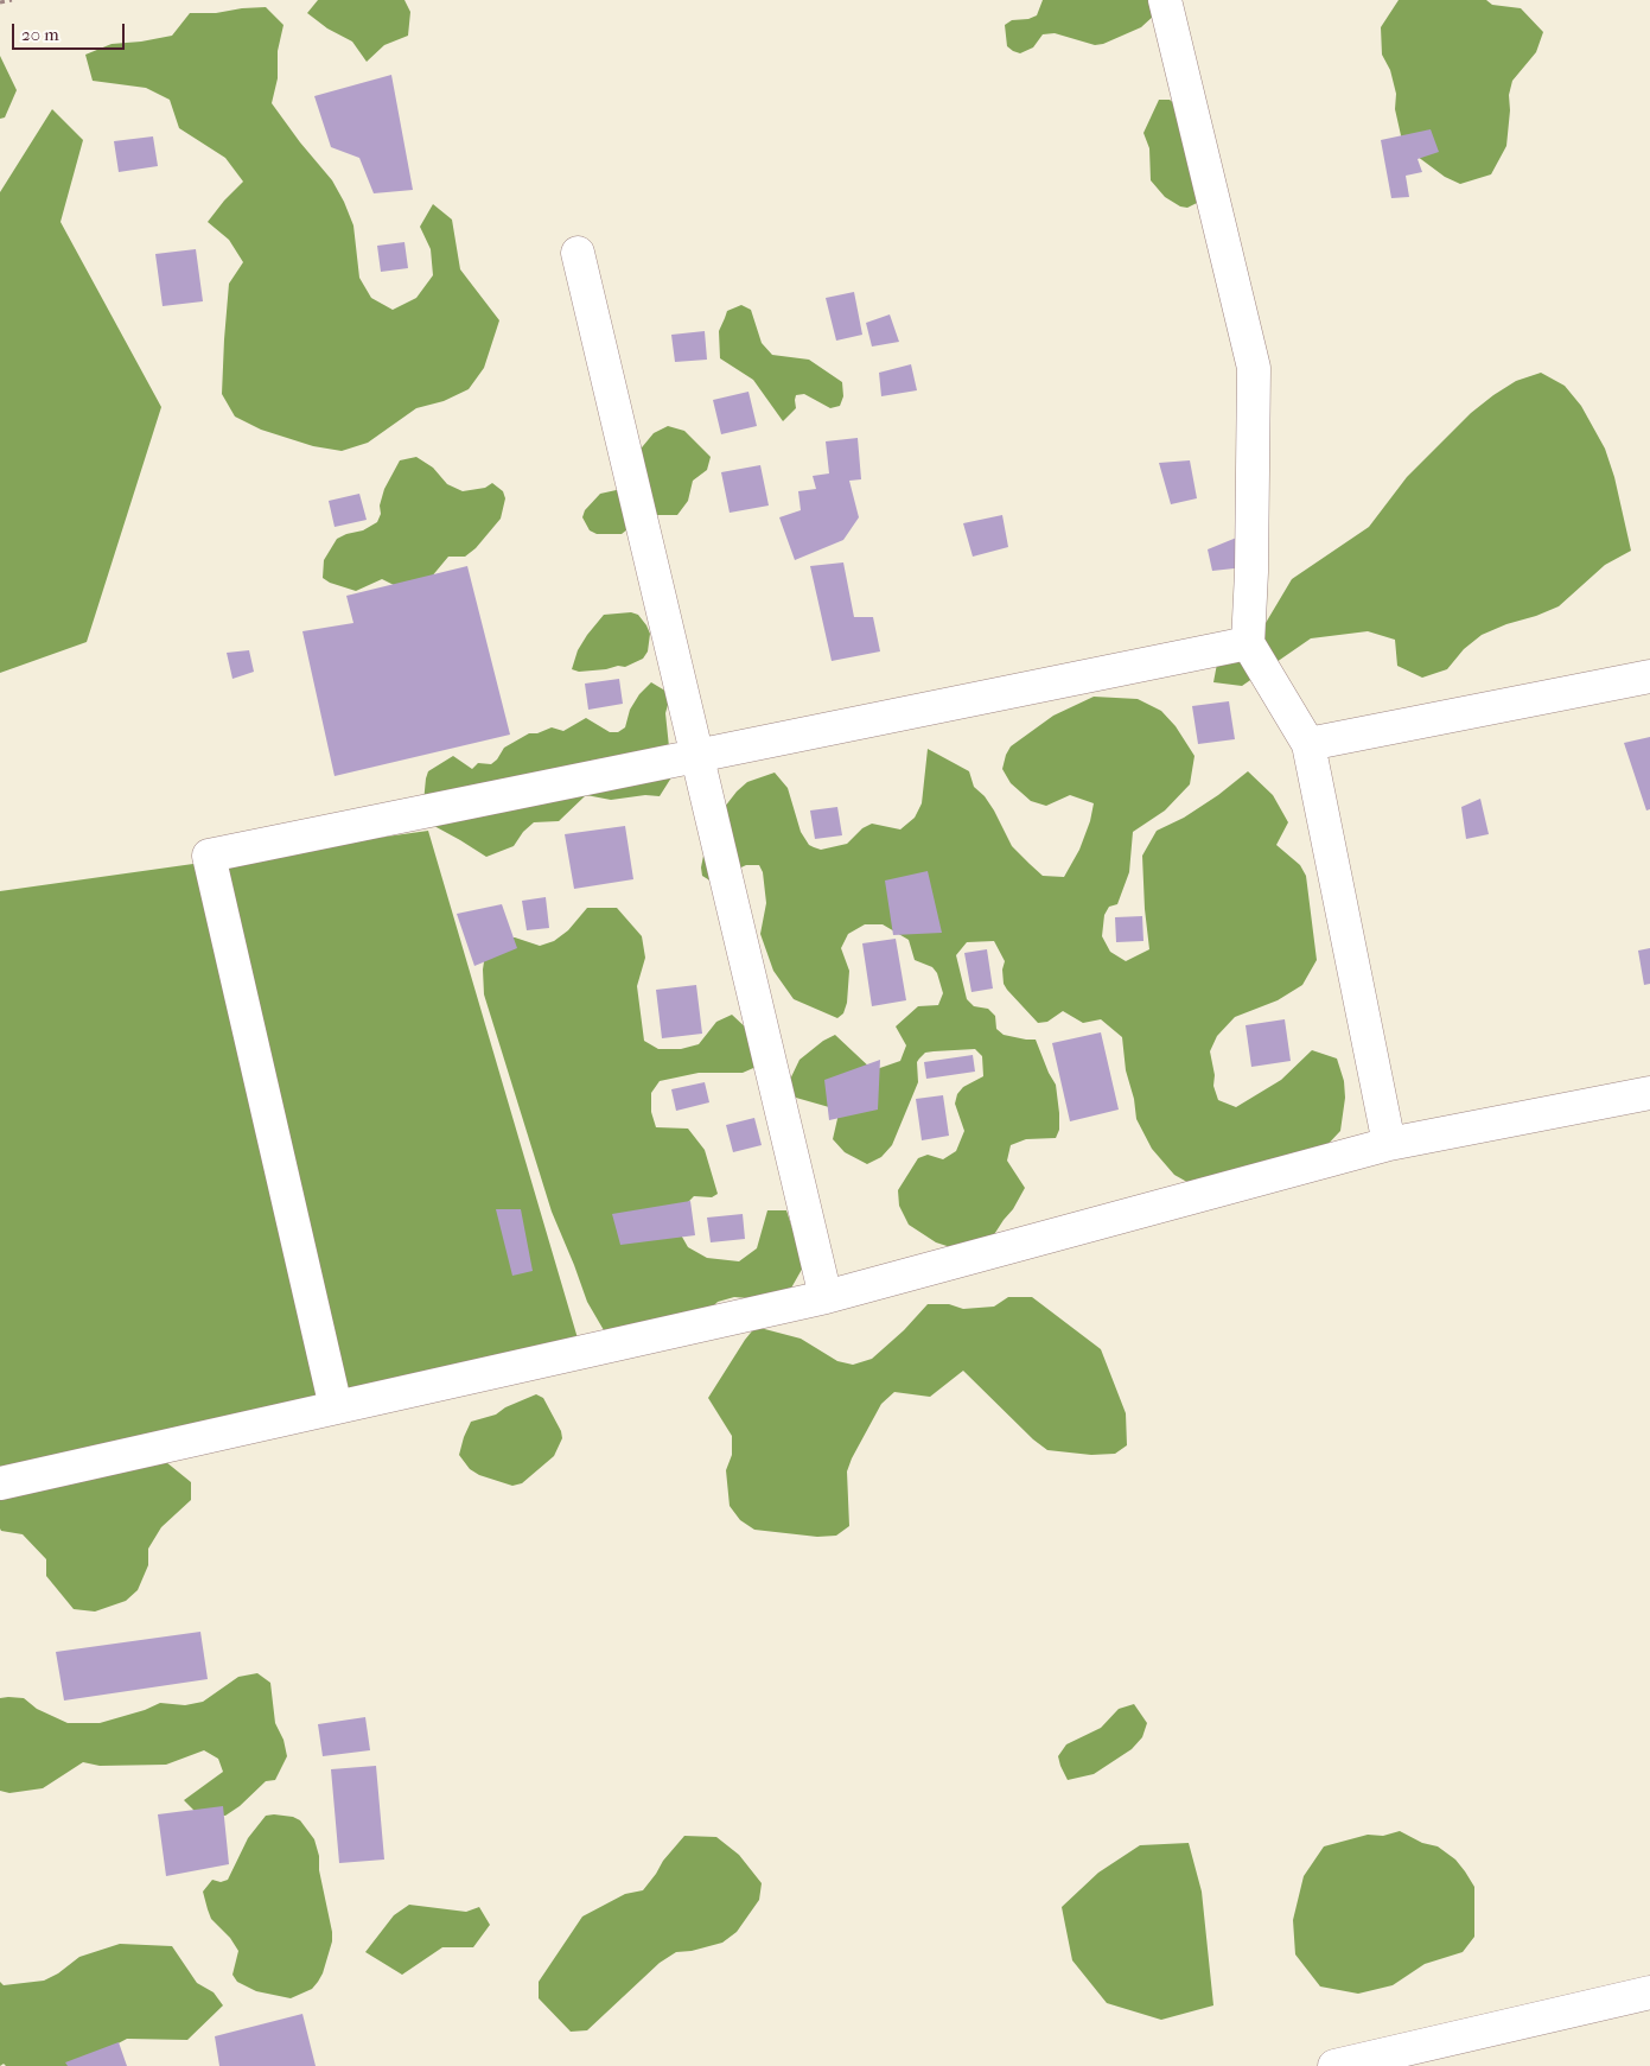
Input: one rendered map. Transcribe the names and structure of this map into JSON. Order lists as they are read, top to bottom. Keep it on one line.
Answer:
{"scale_bar":"20 m"}
